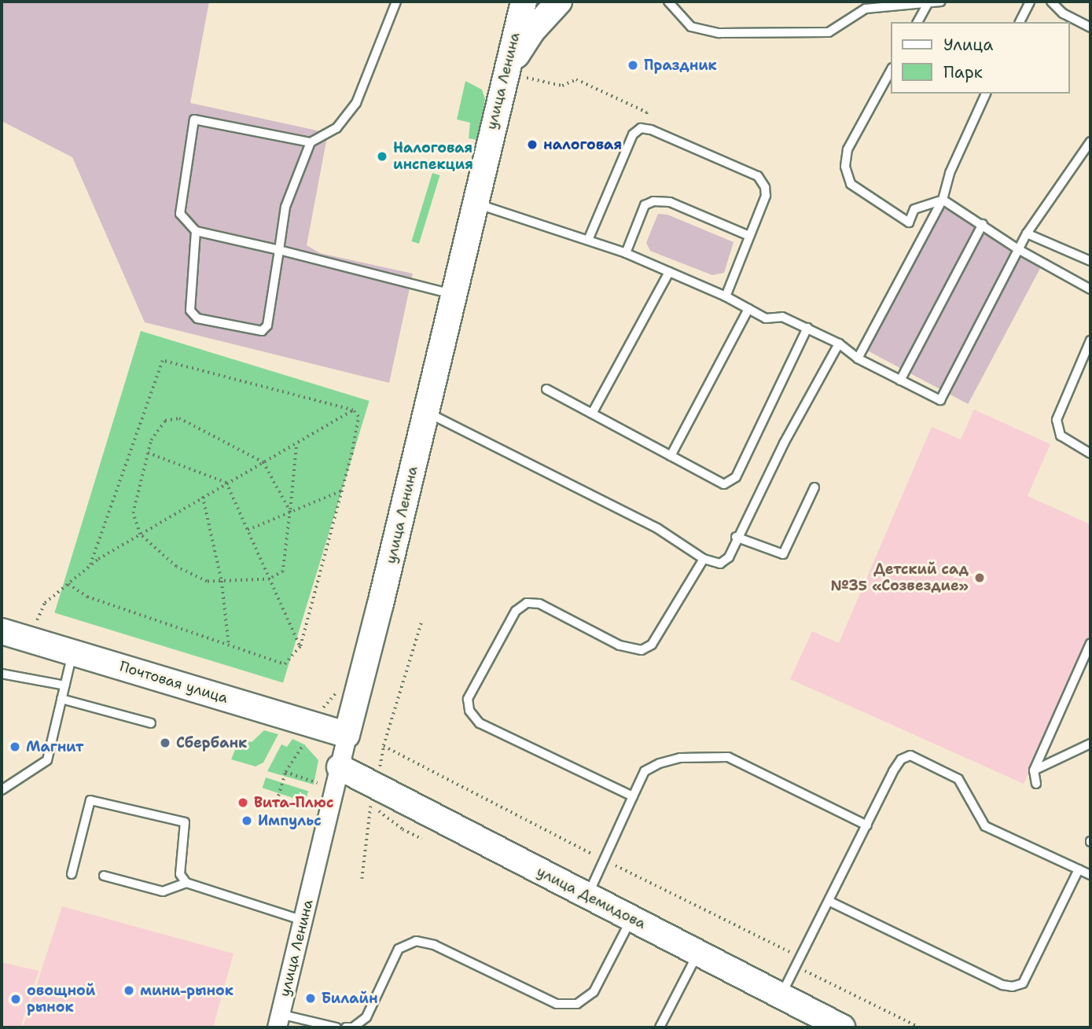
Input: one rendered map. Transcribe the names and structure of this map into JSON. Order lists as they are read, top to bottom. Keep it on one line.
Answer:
{"streets":{"main road":["улица Ленина","Почтовая улица","улица Демидова"]},"crossings":[["улица Ленина","Почтовая улица"],["улица Ленина","улица Демидова"]],"places":["Праздник","налоговая","Налоговая инспекция","Детский сад №35 «Созвездие»","Сбербанк","Магнит","Вита-Плюс","Импульс","мини-рынок","Билайн","овощной рынок"],"legend":["Улица","Парк"]}
